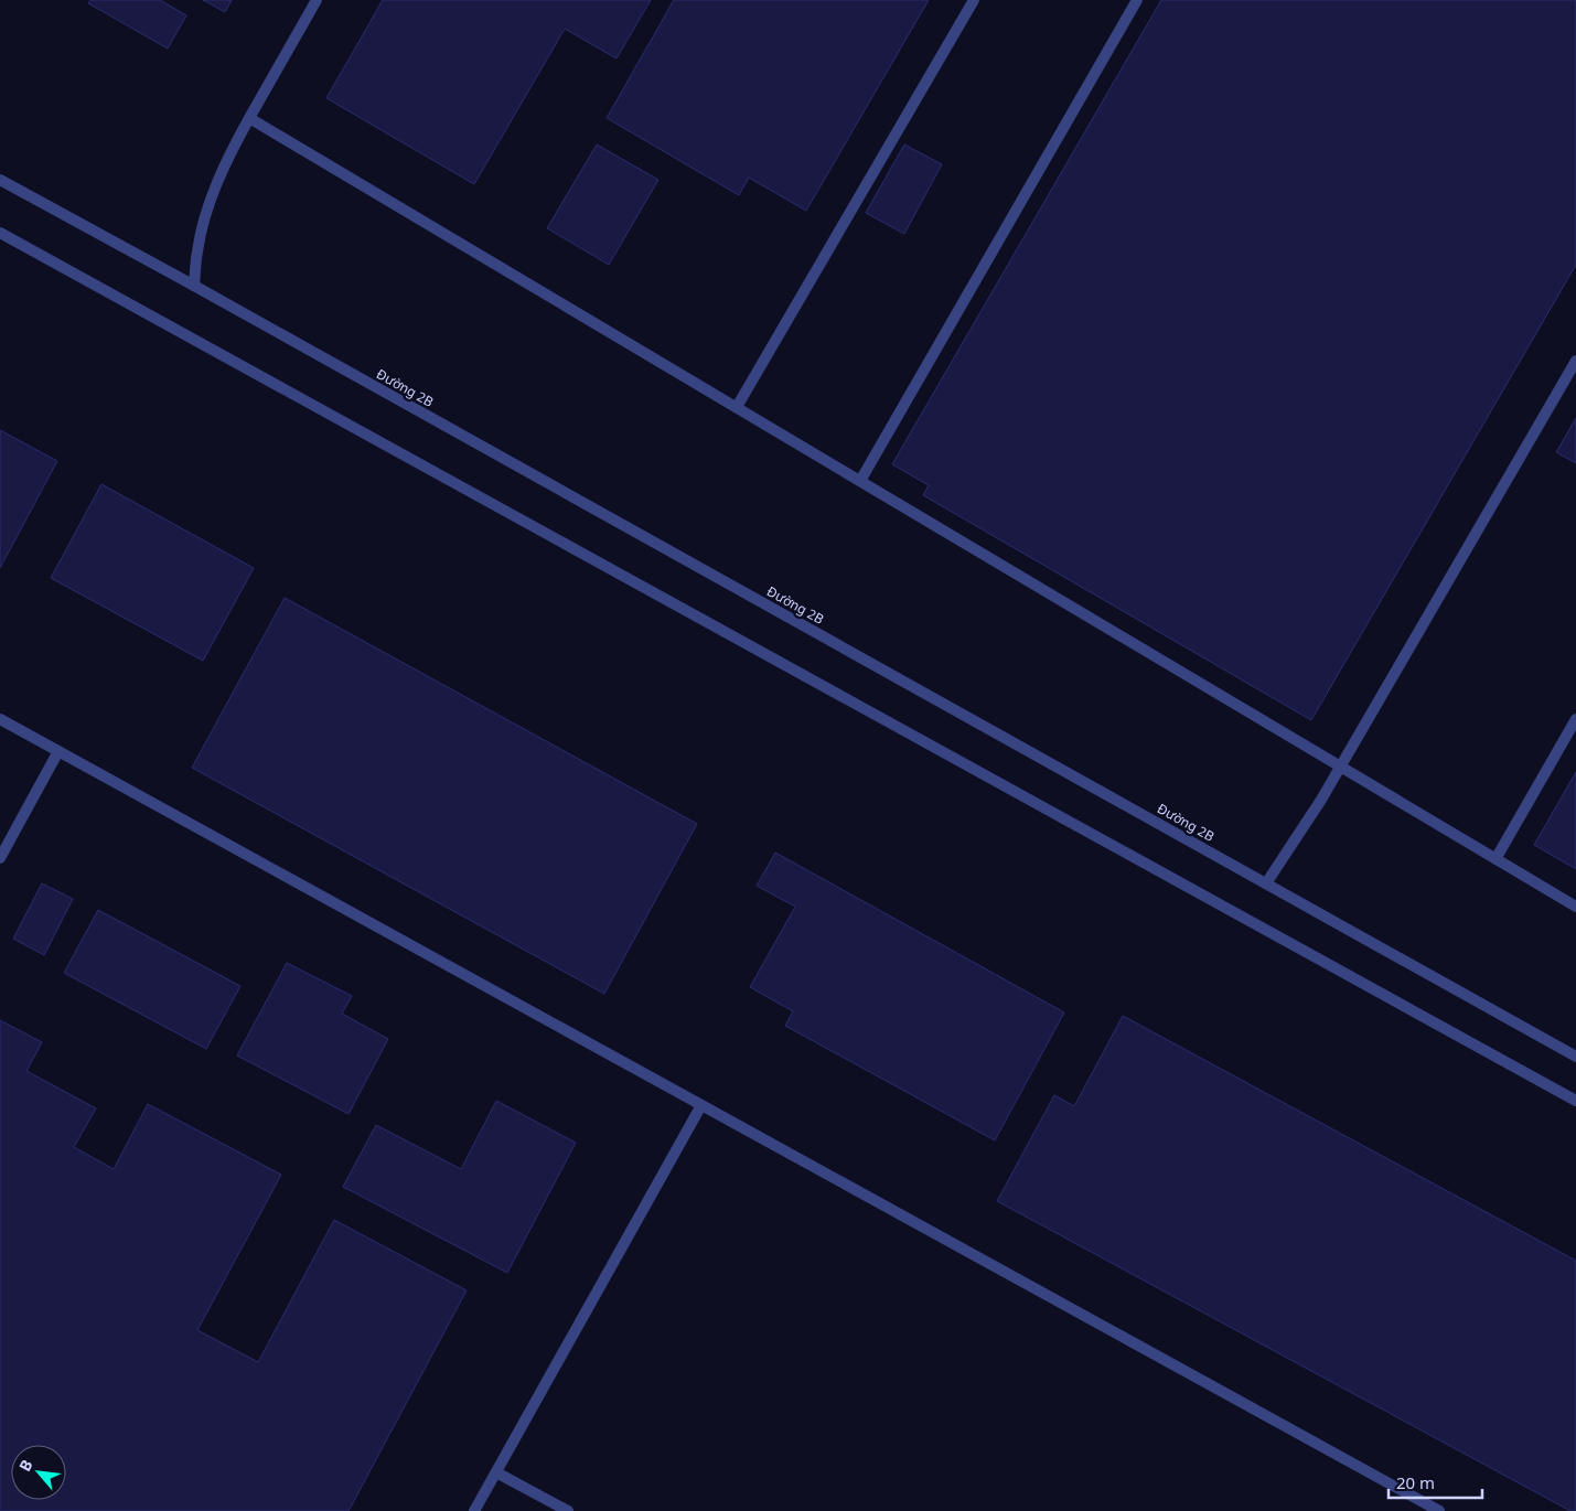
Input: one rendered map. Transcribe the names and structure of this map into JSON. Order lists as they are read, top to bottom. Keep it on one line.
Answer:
{"streets":{"street":["Đường 2B"]},"scale_bar":"20 m","north":"top left"}
